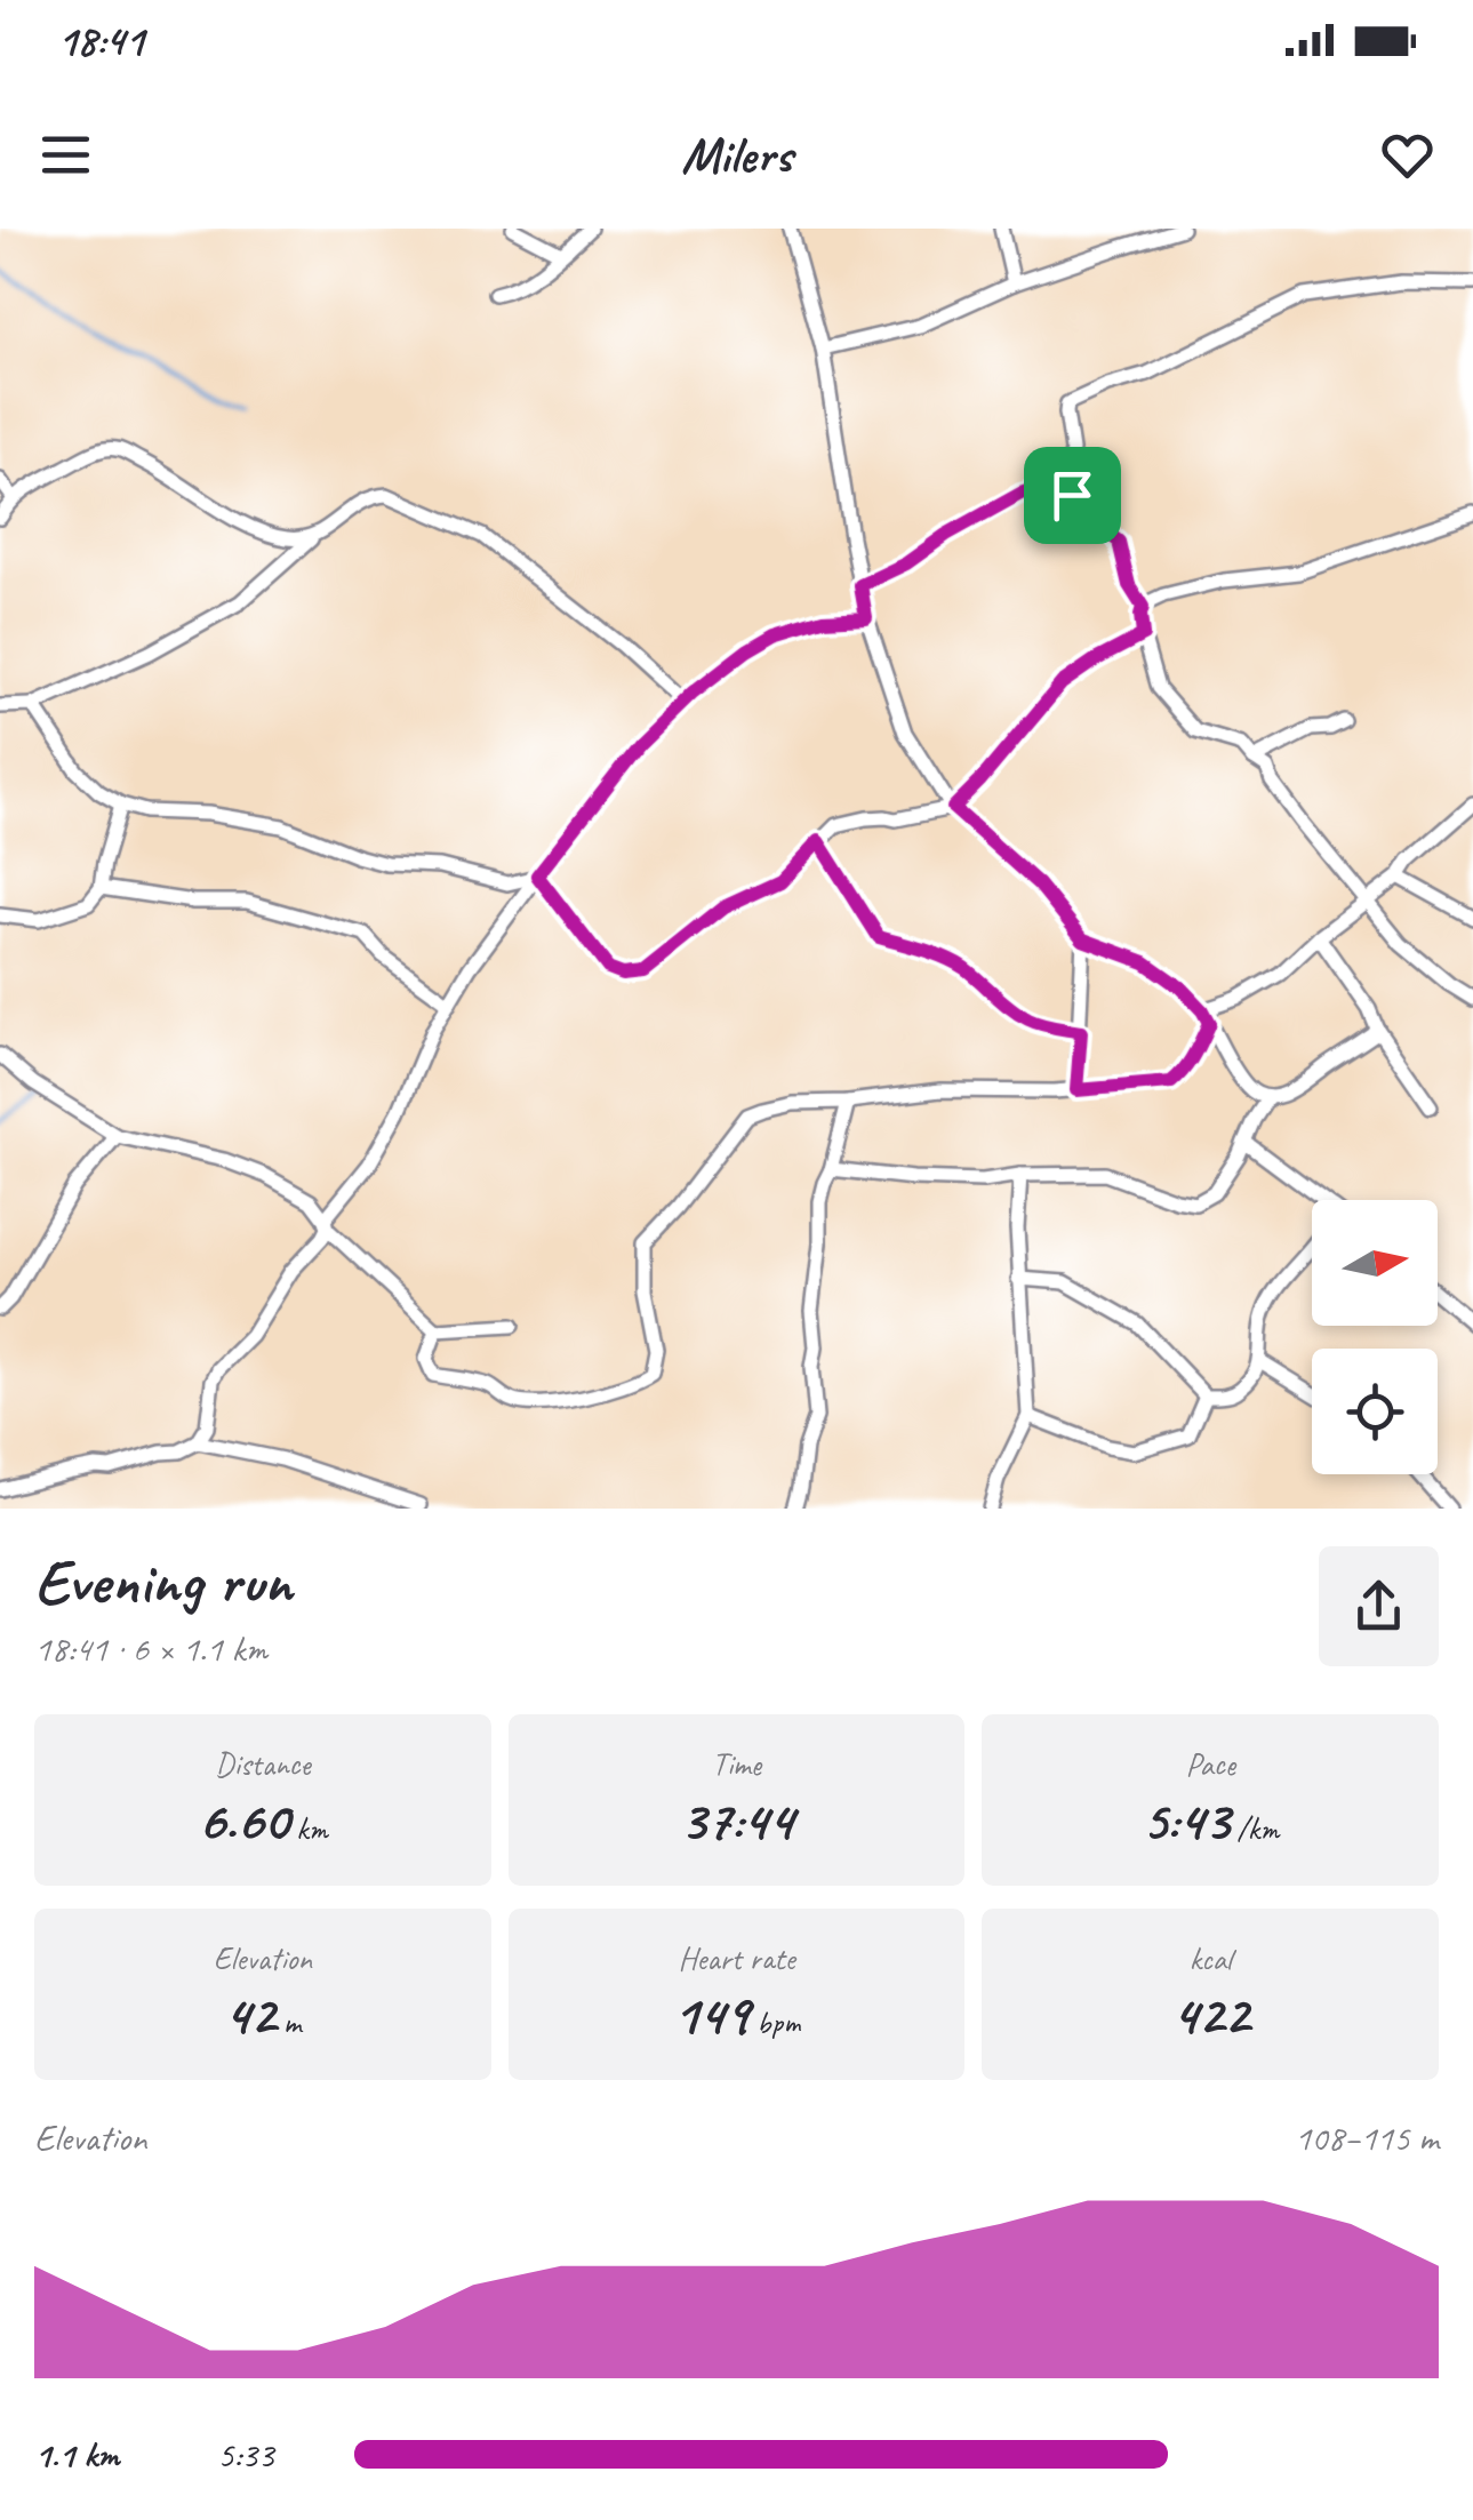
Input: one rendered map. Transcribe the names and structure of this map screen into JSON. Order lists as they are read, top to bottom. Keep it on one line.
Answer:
{"north":"right","page":{"status":"18:41","header":"Milers","heading":["Evening run","18:41 · 6 × 1.1 km"],"stats":[["Distance","6.60 km"],["Time","37:44"],["Pace","5:43 /km"],["Elevation","42 m"],["Heart rate","149 bpm"],["kcal","422"]],"chart":["Elevation","108–115 m"],"list":[{"name":"1.1 km","note":"5:33"}]}}
